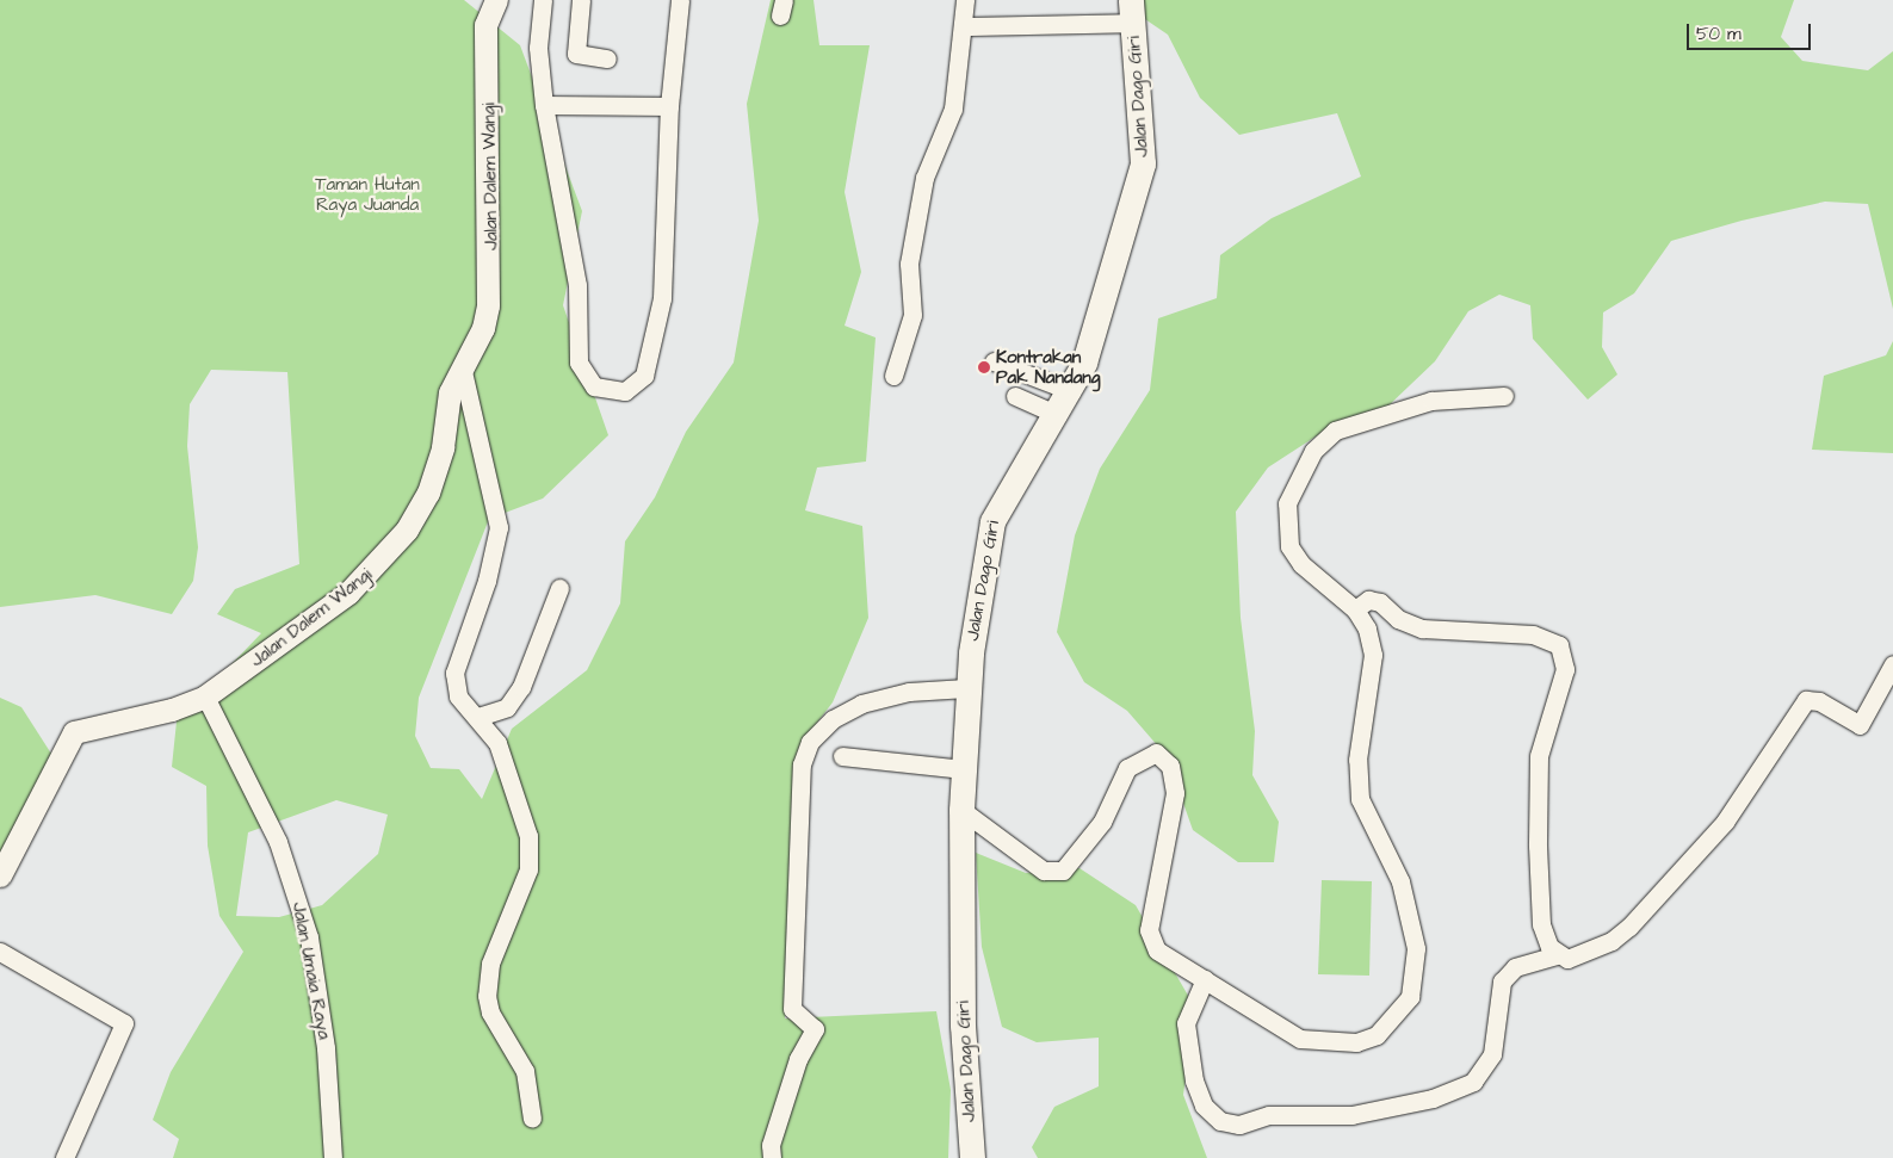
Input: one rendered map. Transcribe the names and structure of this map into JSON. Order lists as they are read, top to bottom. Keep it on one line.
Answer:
{"streets":{"main road":["Jalan Dago Giri"],"street":["Jalan Dalem Wangi","Jalan Umaia Raya"]},"crossings":[["Jalan Dalem Wangi","Jalan Umaia Raya"]],"parks":["Taman Hutan Raya Juanda"],"places":["Kontrakan Pak Nandang"],"scale_bar":"50 m"}
